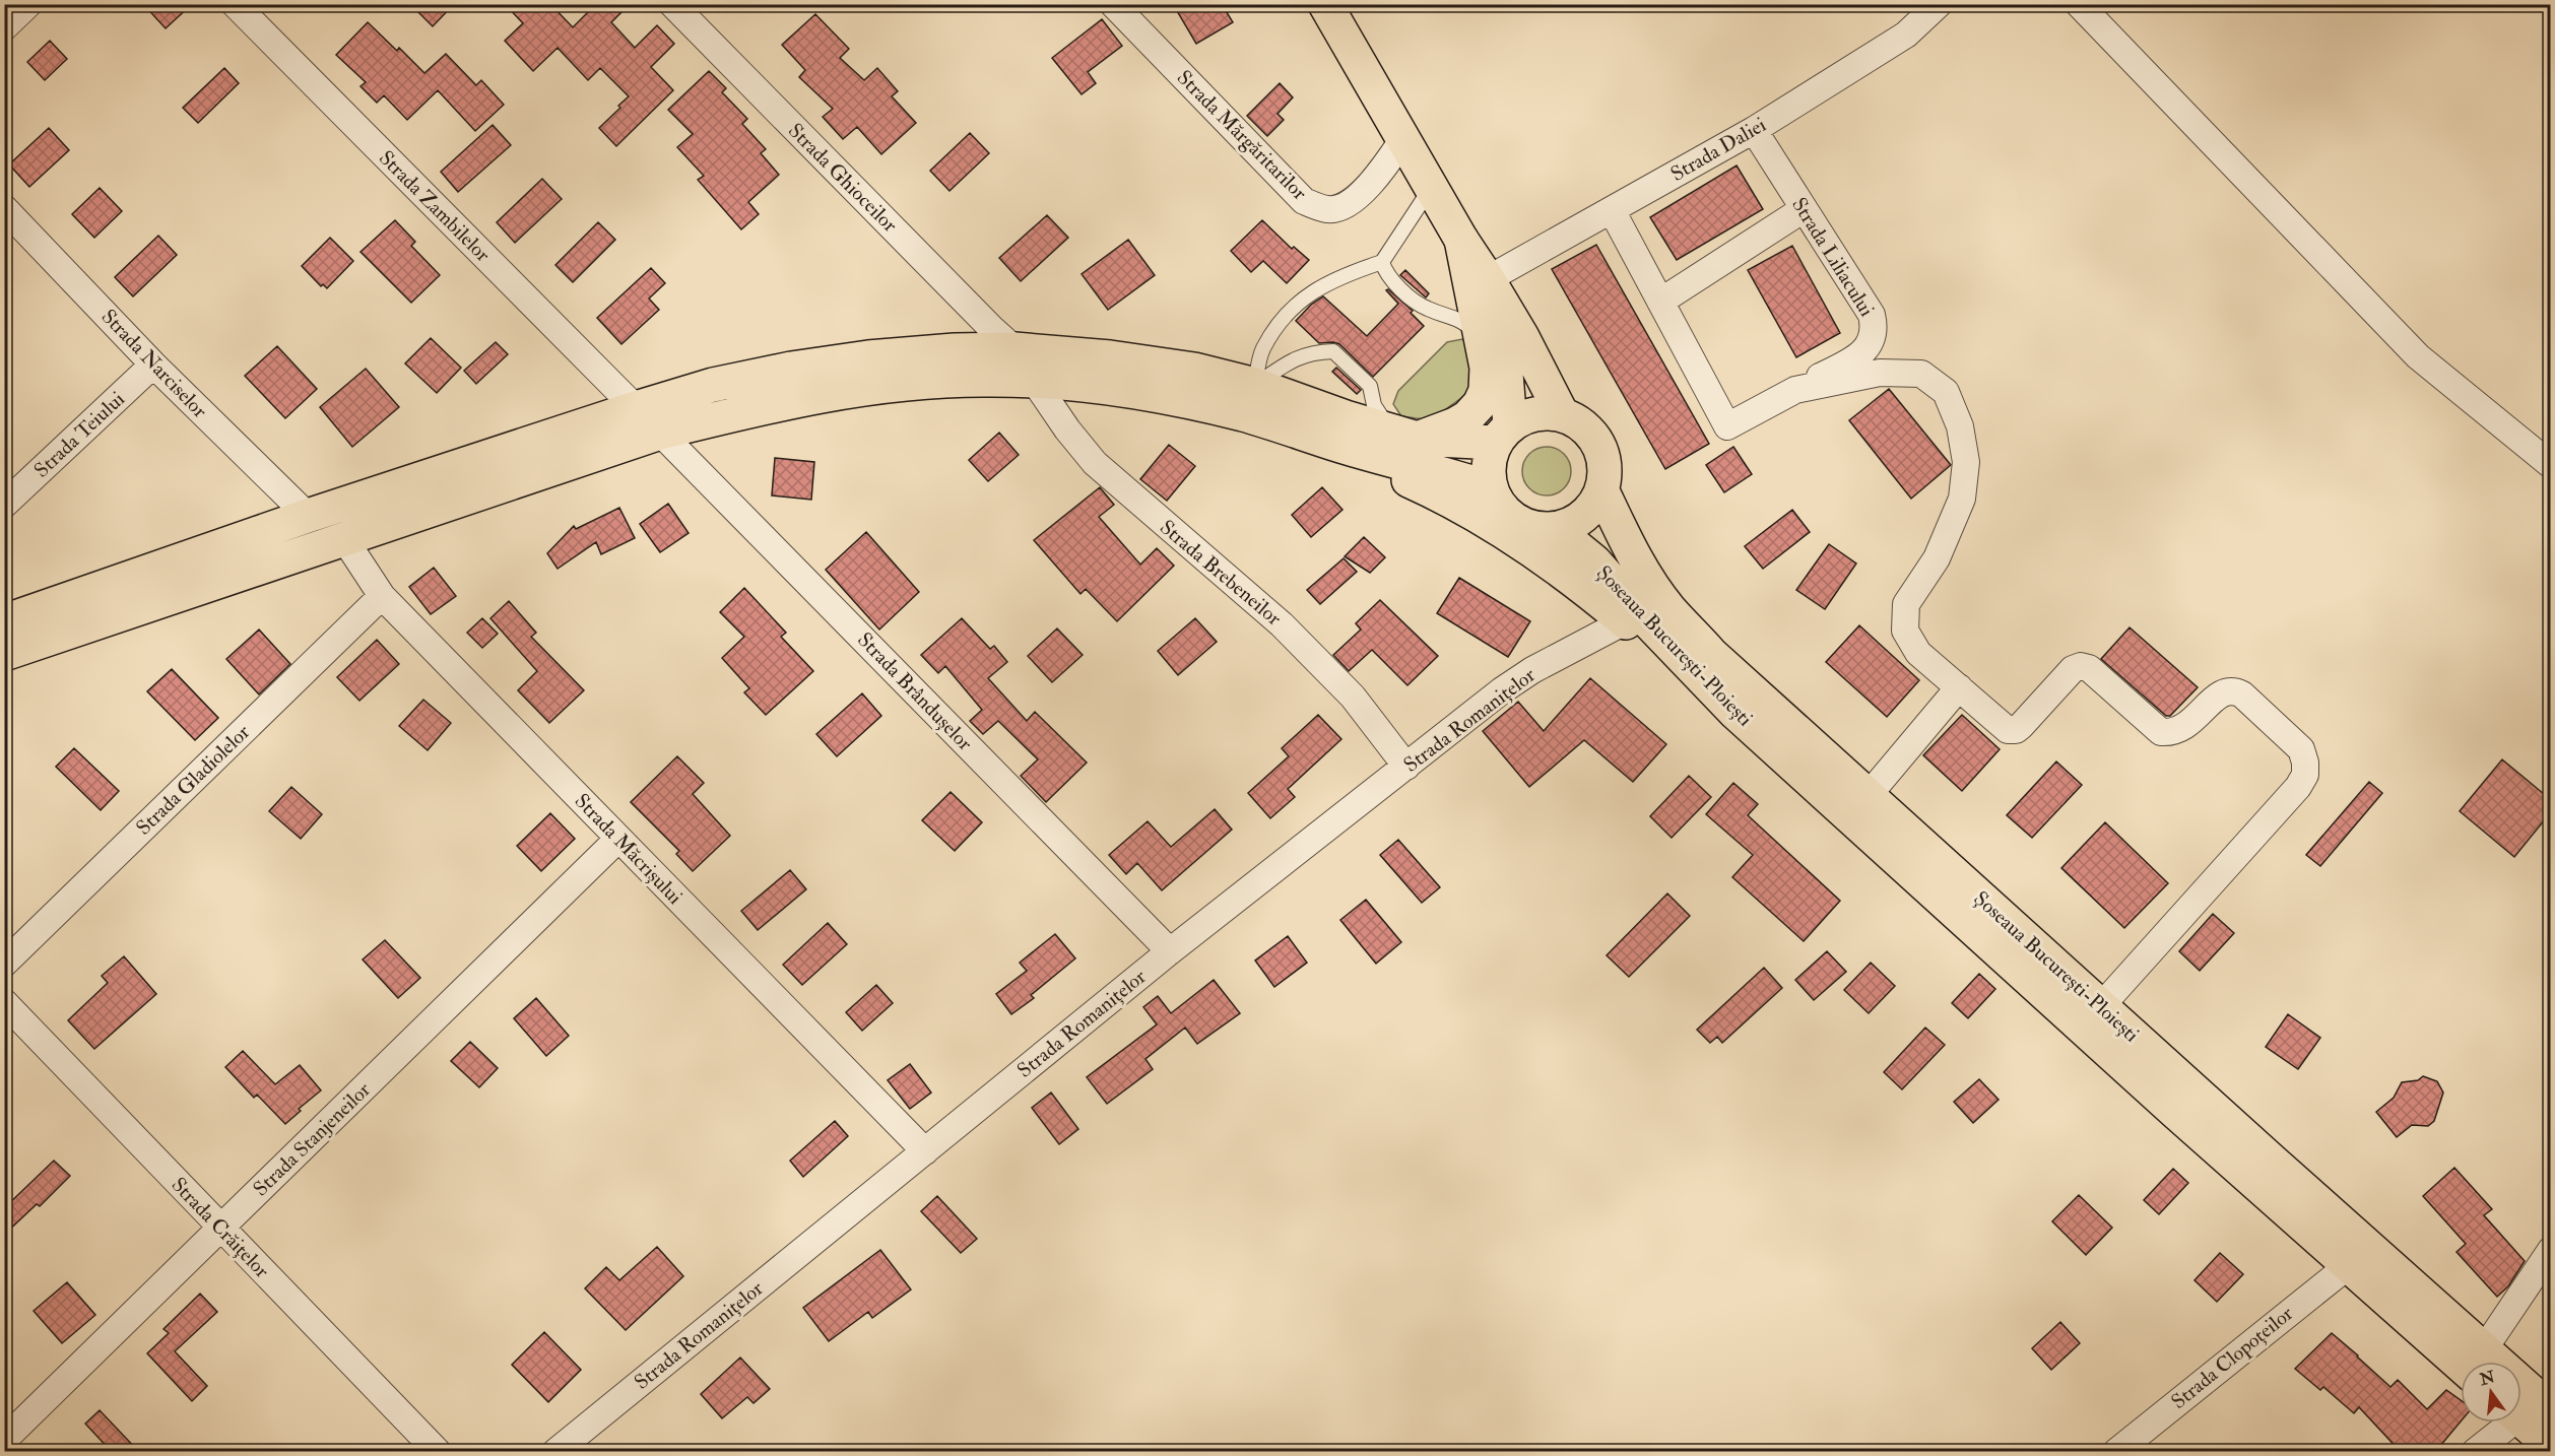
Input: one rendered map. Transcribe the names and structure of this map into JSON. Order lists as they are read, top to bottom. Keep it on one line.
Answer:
{"streets":{"main road":["Șoseaua București-Ploiești"],"street":["Strada Mărgăritarilor","Strada Daliei","Strada Ghioceilor","Strada Zambilelor","Strada Liliacului","Strada Narciselor","Strada Teiului","Strada Brebeneilor","Strada Brândușelor","Strada Romanițelor","Strada Gladiolelor","Strada Măcrișului","Strada Stanjeneilor","Strada Crăițelor","Strada Clopoțeilor"]},"crossings":[["Strada Daliei","Strada Liliacului"],["Strada Narciselor","Strada Teiului"],["Strada Brebeneilor","Strada Romanițelor"],["Șoseaua București-Ploiești","Strada Clopoțeilor"],["Strada Brândușelor","Strada Romanițelor"],["Strada Romanițelor","Strada Măcrișului"],["Strada Gladiolelor","Strada Măcrișului"],["Strada Măcrișului","Strada Stanjeneilor"],["Strada Stanjeneilor","Strada Crăițelor"]],"north":"top"}
